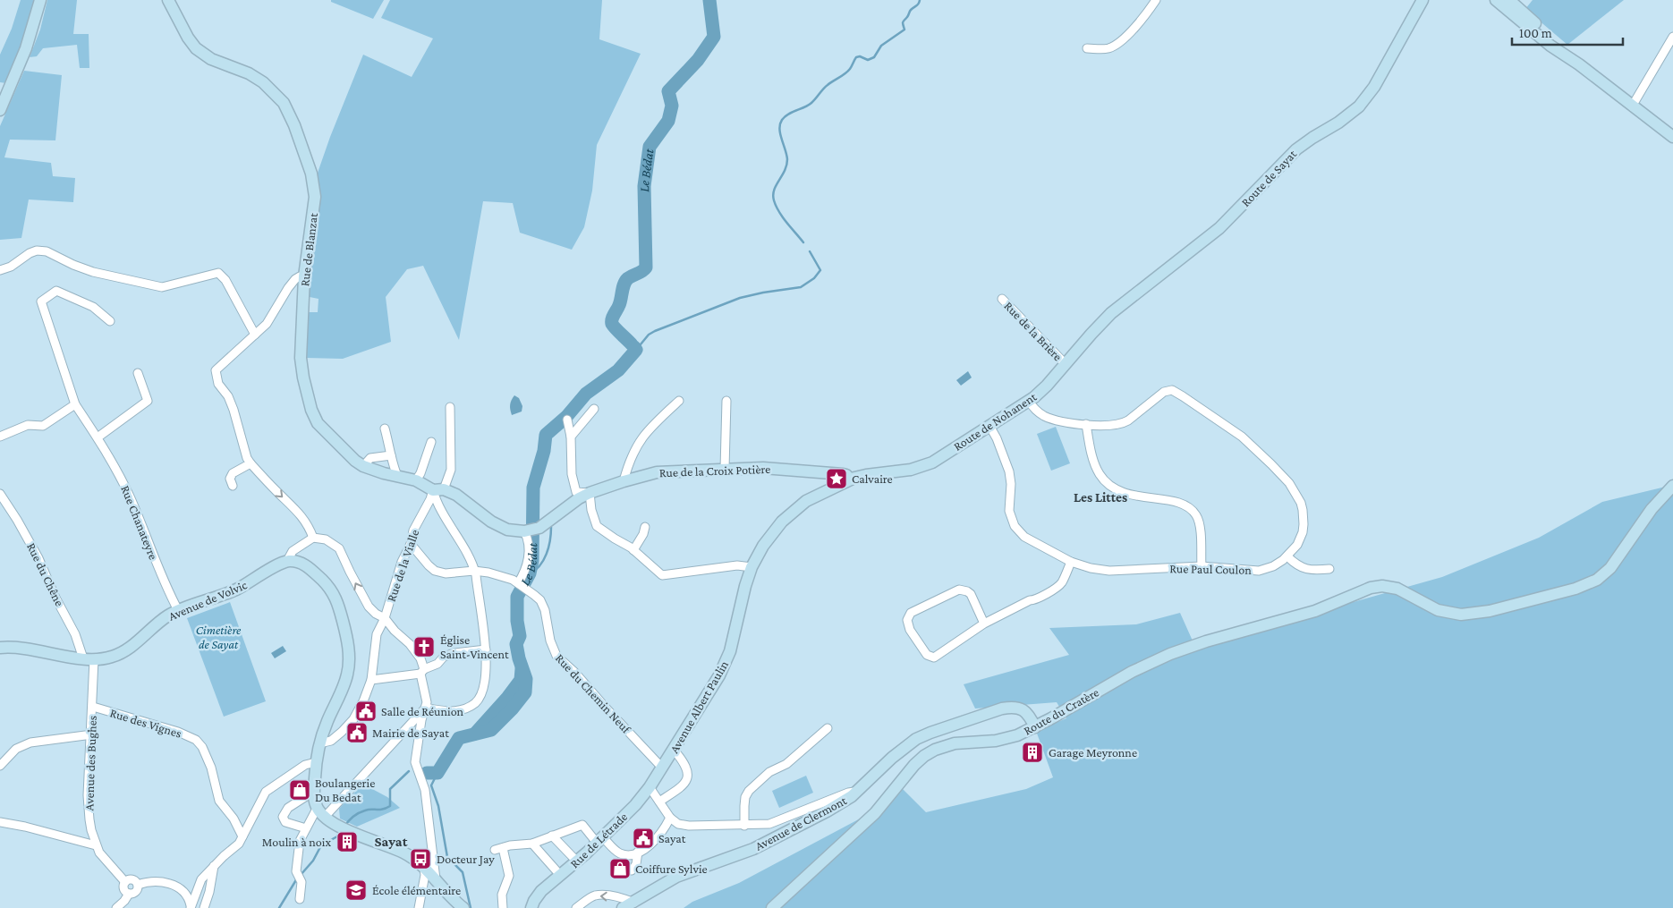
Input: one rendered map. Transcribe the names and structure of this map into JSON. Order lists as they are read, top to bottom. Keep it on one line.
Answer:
{"streets":{"street":["Route de Sayat","Rue de Blanzat","Rue de la Brière","Route de Nohanent","Rue de la Croix Potière","Rue Chanateyre","Rue de la Vialle","Rue Paul Coulon","Rue du Chêne","Avenue de Volvic","Rue du Chemin Neuf","Avenue Albert Paulin","Route du Cratère","Rue des Vignes","Avenue des Bughes","Avenue de Clermont","Rue de Létrade"]},"crossings":[["Route de Sayat","Route de Nohanent"],["Rue de Blanzat","Rue de la Croix Potière"],["Rue de Blanzat","Rue de la Vialle"],["Rue de la Brière","Route de Nohanent"],["Route de Nohanent","Rue de la Croix Potière"],["Route de Nohanent","Rue Paul Coulon"],["Route de Nohanent","Avenue Albert Paulin"],["Rue de la Croix Potière","Avenue Albert Paulin"],["Rue Chanateyre","Avenue de Volvic"],["Rue du Chêne","Avenue de Volvic"],["Rue du Chêne","Avenue des Bughes"],["Avenue de Volvic","Avenue des Bughes"],["Rue du Chemin Neuf","Avenue Albert Paulin"],["Rue du Chemin Neuf","Rue de Létrade"],["Avenue Albert Paulin","Rue de Létrade"],["Route du Cratère","Avenue de Clermont"],["Rue des Vignes","Avenue des Bughes"]],"districts":["Les Littes","Sayat"],"water":["Le Bédat"],"parks":["Cimetière de Sayat"],"places":{"place":["Calvaire"],"church":["Église Saint-Vincent"],"public building":["Salle de Réunion","Mairie de Sayat","Sayat"],"building":["Garage Meyronne","Moulin à noix"],"shop":["Boulangerie Du Bedat","Coiffure Sylvie"],"bus stop":["Docteur Jay"],"school or university":["École élémentaire"]},"scale_bar":"100 m"}
